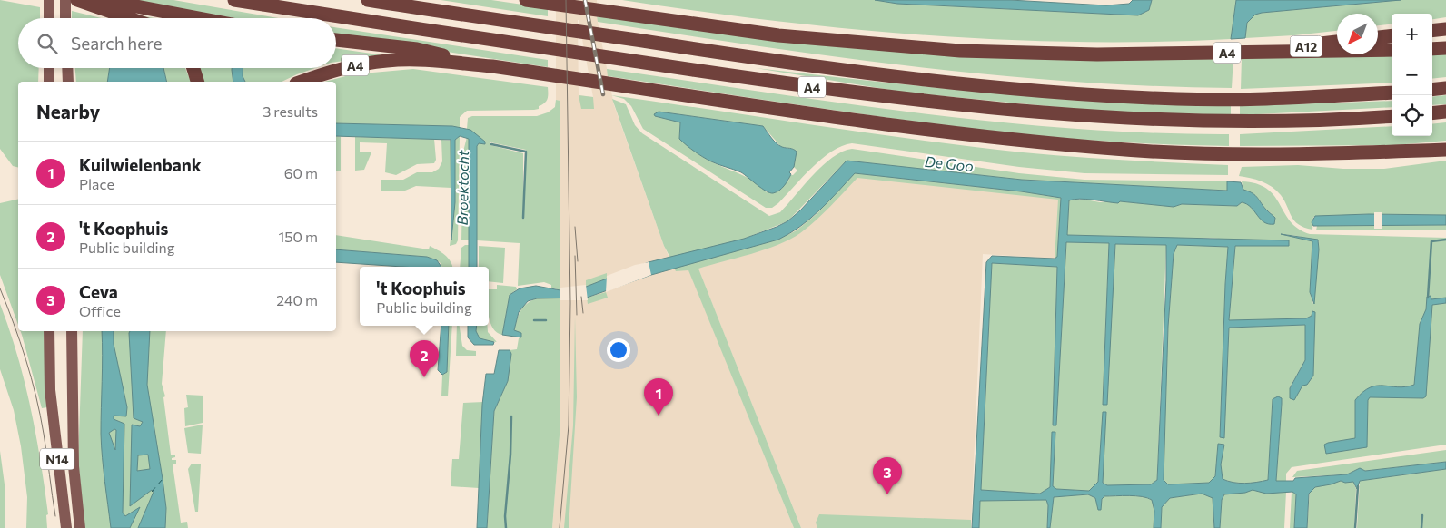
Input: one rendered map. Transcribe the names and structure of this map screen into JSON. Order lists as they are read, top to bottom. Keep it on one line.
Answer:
{"streets":{"highway":["A12","A4"],"main road":["N14"]},"crossings":[["A12","A4"]],"water":["De Goo","Broektocht"],"north":"bottom left","page":{"map_buttons":["+","−"],"search":"Search here","heading":["Nearby","3 results"],"list":[{"mark":"1","name":"Kuilwielenbank","note":"Place","value":"60 m"},{"mark":"2","name":"'t Koophuis","note":"Public building","value":"150 m"},{"mark":"3","name":"Ceva","note":"Office","value":"240 m"}],"popup":["'t Koophuis","Public building"],"pins":["2","1","3"]}}
